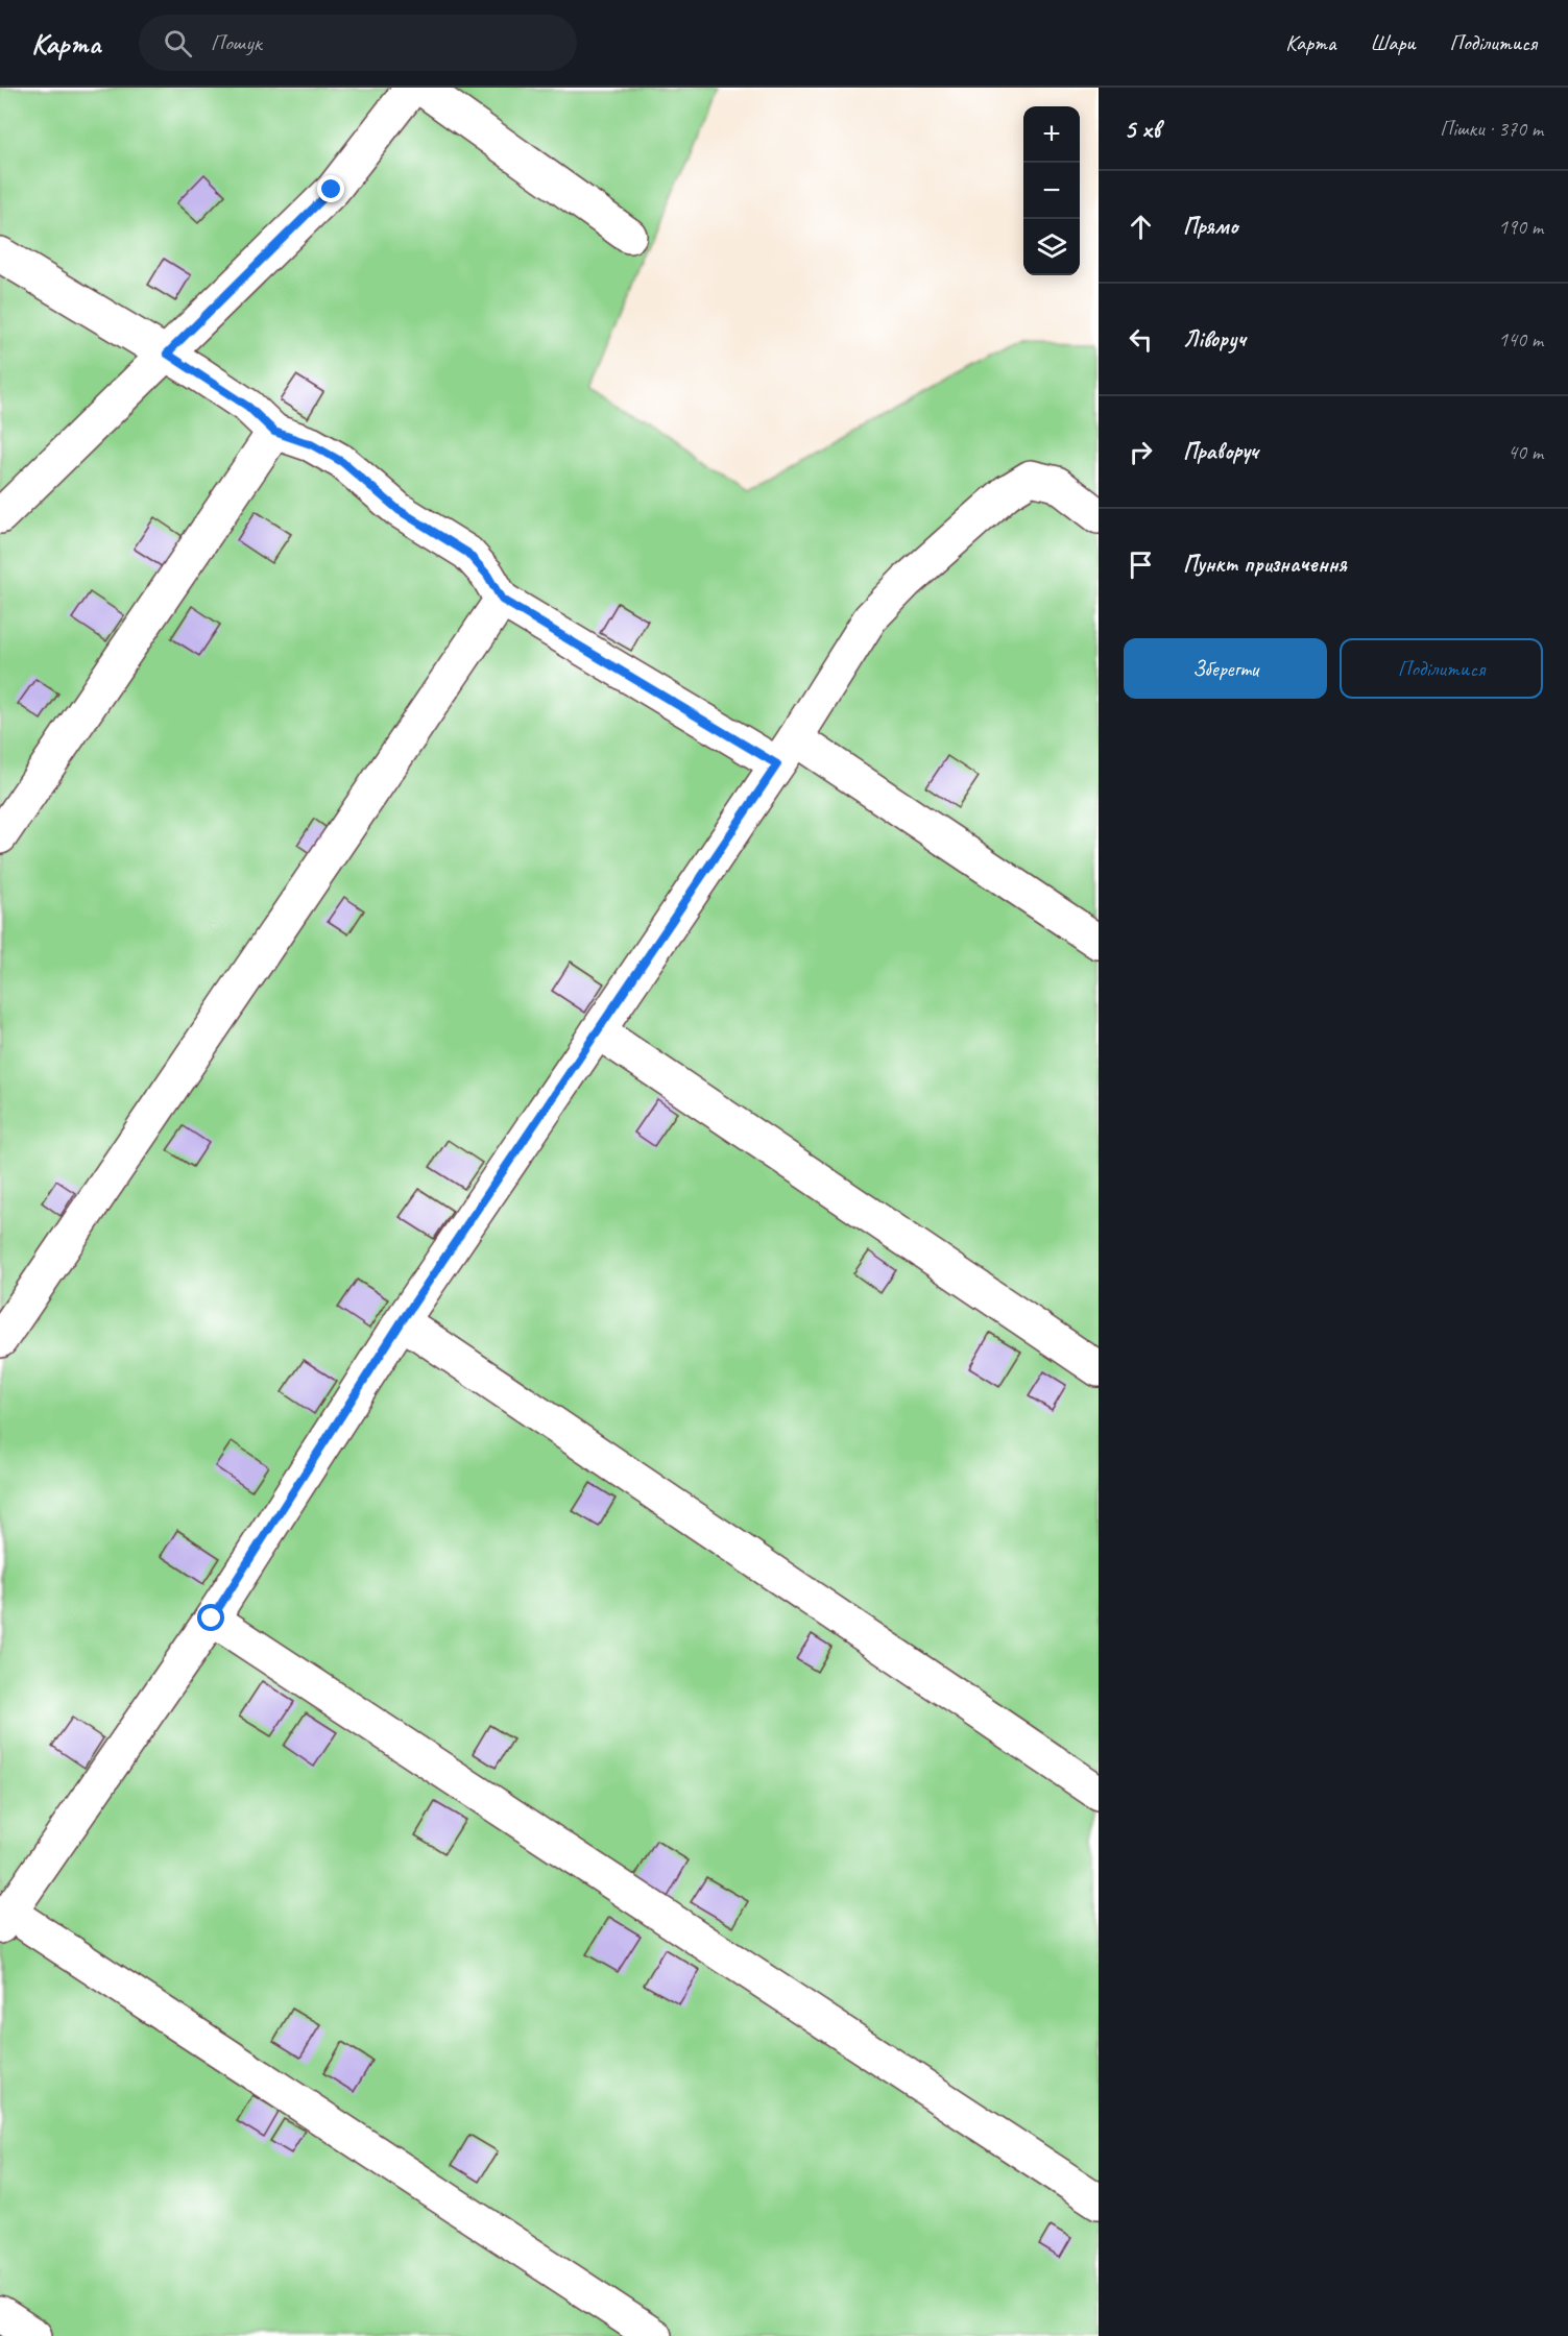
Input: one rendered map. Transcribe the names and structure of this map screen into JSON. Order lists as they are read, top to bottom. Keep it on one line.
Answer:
{"page":{"header":"Карта","search":"Пошук","nav":["Карта","Шари","Поділитися"],"heading":["5 хв","Пішки · 370 m"],"map_buttons":["+","−"],"list":[["Прямо","190 m"],["Ліворуч","140 m"],["Праворуч","40 m"],"Пункт призначення"],"buttons":["Зберегти","Поділитися"]}}
